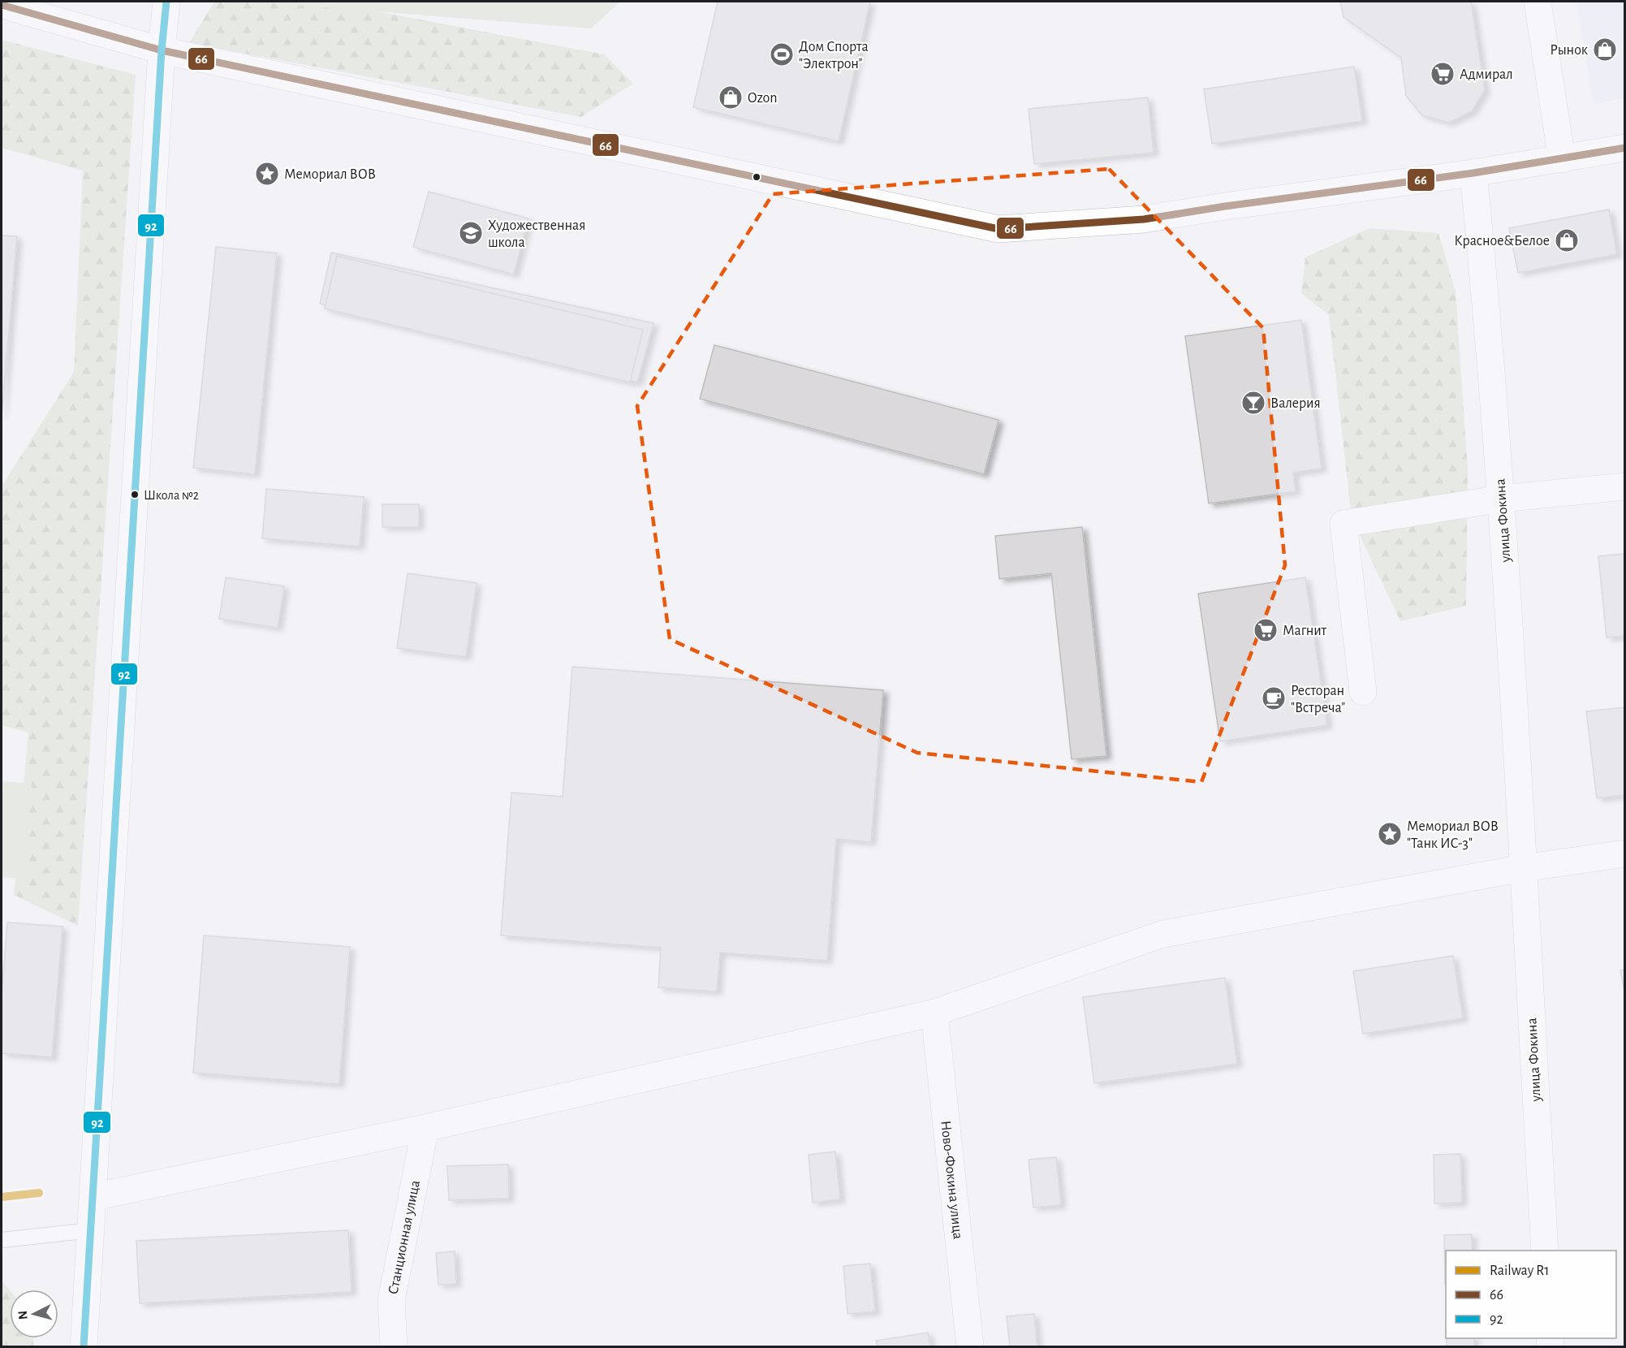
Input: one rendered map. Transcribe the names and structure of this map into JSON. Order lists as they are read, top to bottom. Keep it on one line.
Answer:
{"streets":{"street":["улица Фокина","Ново-Фокина улица","Станционная улица"]},"places":{"shop":["Рынок","Ozon","Красное&Белое"],"sports":["Дом Спорта \"Электрон\""],"supermarket":["Адмирал","Магнит"],"place":["Мемориал ВОВ","Мемориал ВОВ \"Танк ИС-3\""],"school or university":["Художественная школа"],"bar":["Валерия"],"other":["Школа №2"],"cafe":["Ресторан \"Встреча\""]},"lines":["transit line 92","transit line 66","rail line R1"],"legend":["Railway R1","66","92"],"north":"left"}
